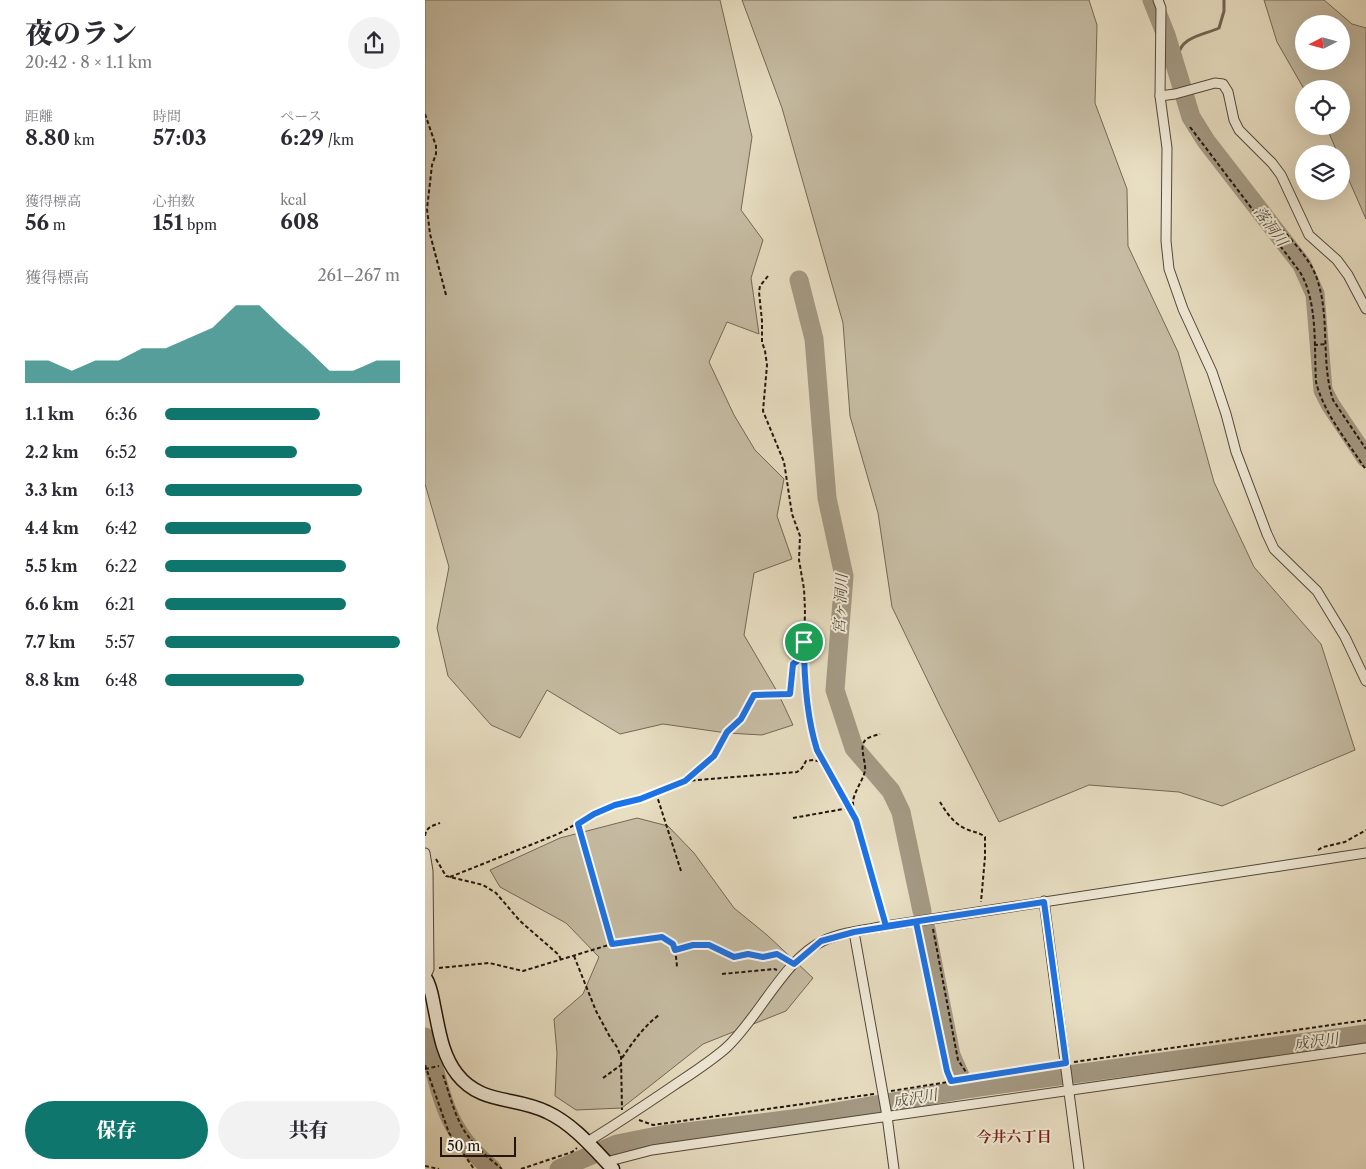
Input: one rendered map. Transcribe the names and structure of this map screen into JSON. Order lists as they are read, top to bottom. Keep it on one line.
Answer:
{"districts":["今井六丁目"],"water":["落洞川","宮ヶ洞川","成沢川"],"scale_bar":"50 m","north":"left","page":{"heading":["夜のラン","20:42 · 8 × 1.1 km"],"stats":[["距離","8.80 km"],["時間","57:03"],["ペース","6:29 /km"],["獲得標高","56 m"],["心拍数","151 bpm"],["kcal","608"]],"chart":["獲得標高","261–267 m"],"list":[{"name":"1.1 km","note":"6:36"},{"name":"2.2 km","note":"6:52"},{"name":"3.3 km","note":"6:13"},{"name":"4.4 km","note":"6:42"},{"name":"5.5 km","note":"6:22"},{"name":"6.6 km","note":"6:21"},{"name":"7.7 km","note":"5:57"},{"name":"8.8 km","note":"6:48"}],"buttons":["保存","共有"],"scale":"50 m"}}
